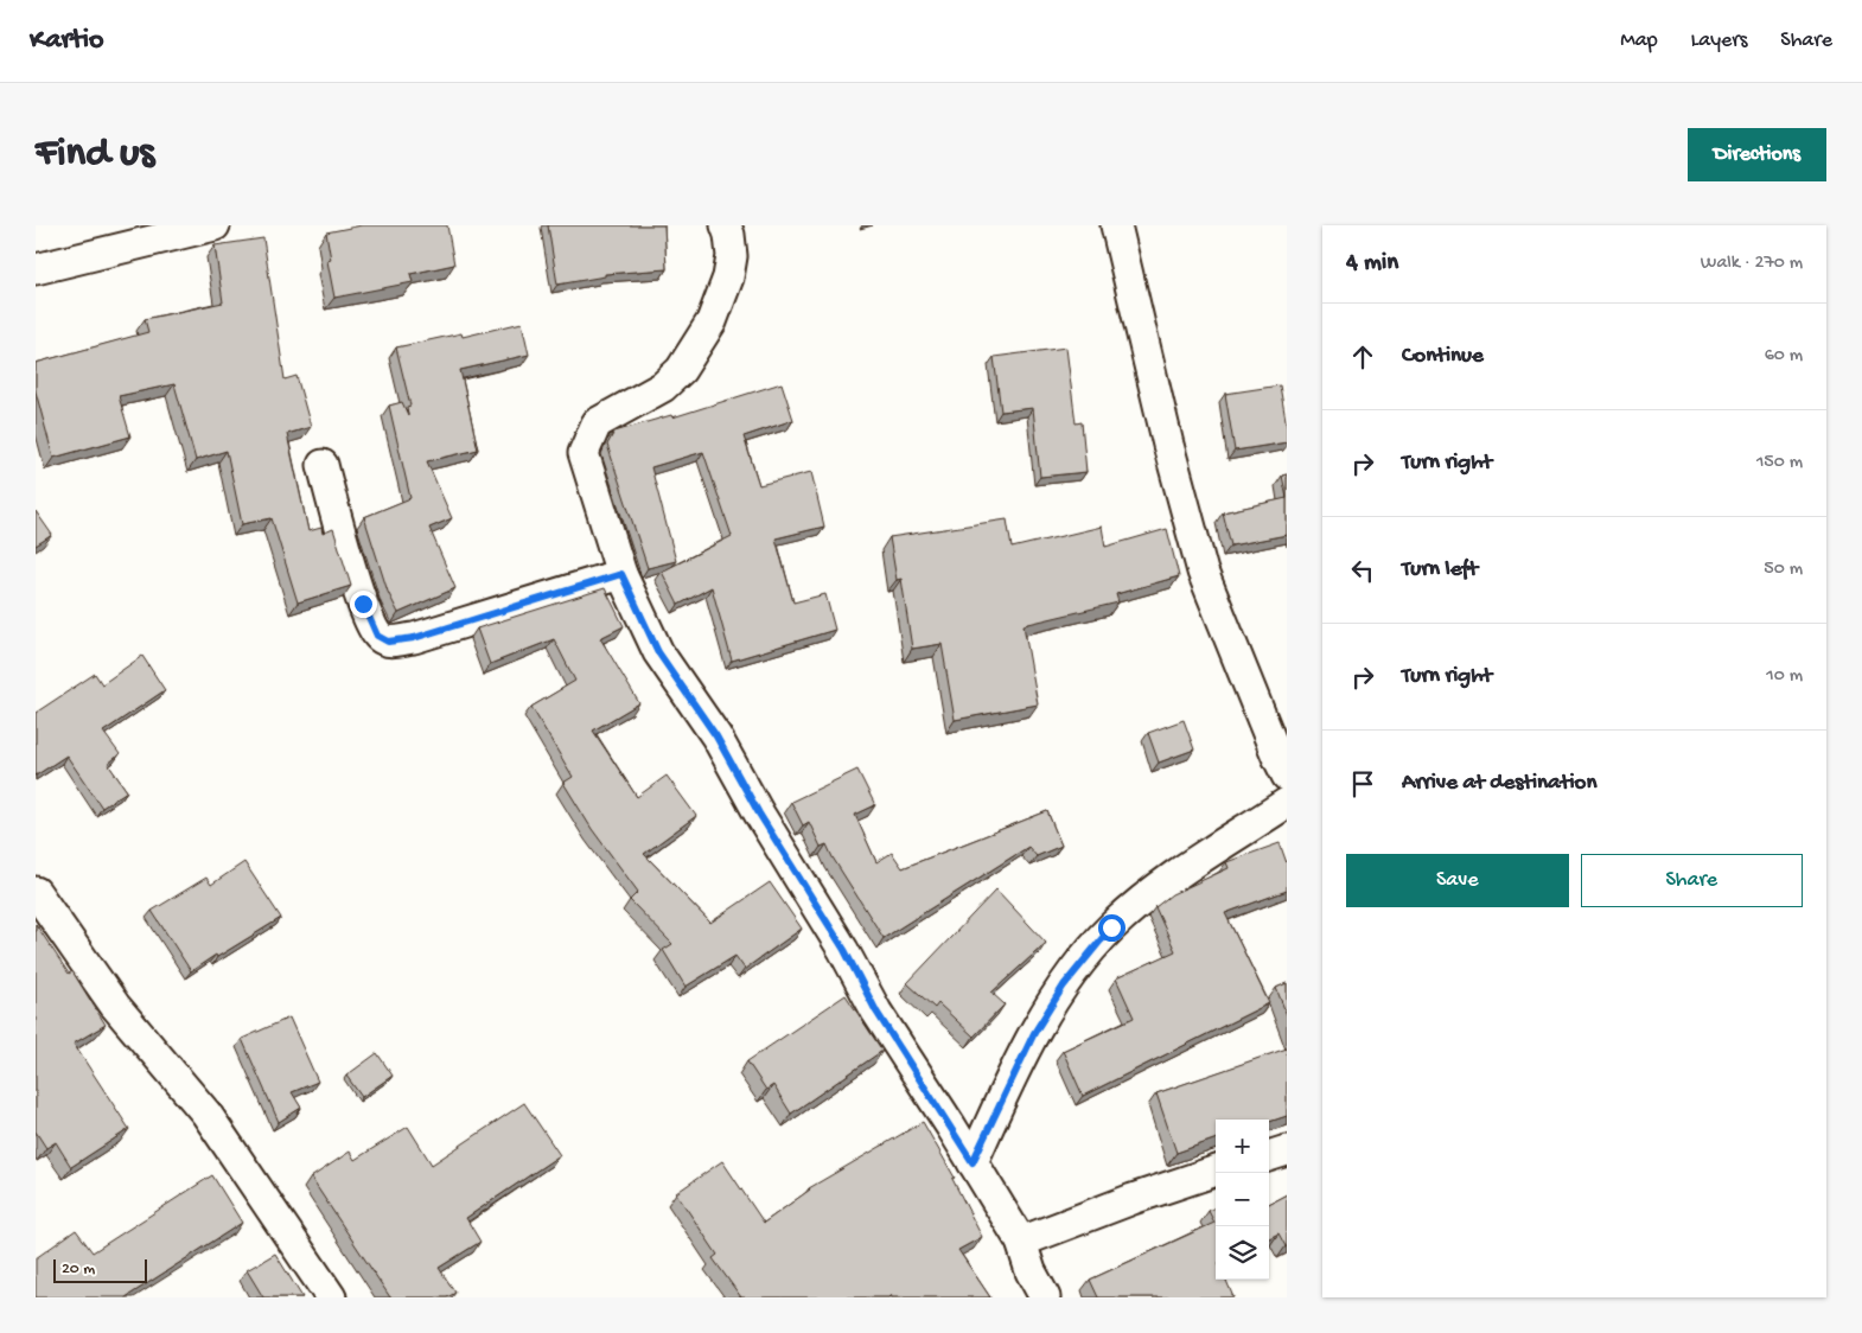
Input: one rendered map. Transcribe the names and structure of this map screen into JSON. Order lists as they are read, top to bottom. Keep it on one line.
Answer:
{"scale_bar":"20 m","page":{"header":"Kartio","nav":["Map","Layers","Share"],"buttons":["Directions",["Save","Share"]],"title":"Find us","heading":["4 min","Walk · 270 m"],"list":[["Continue","60 m"],["Turn right","150 m"],["Turn left","50 m"],["Turn right","10 m"],"Arrive at destination"],"map_buttons":["+","−"],"scale":"20 m"}}
